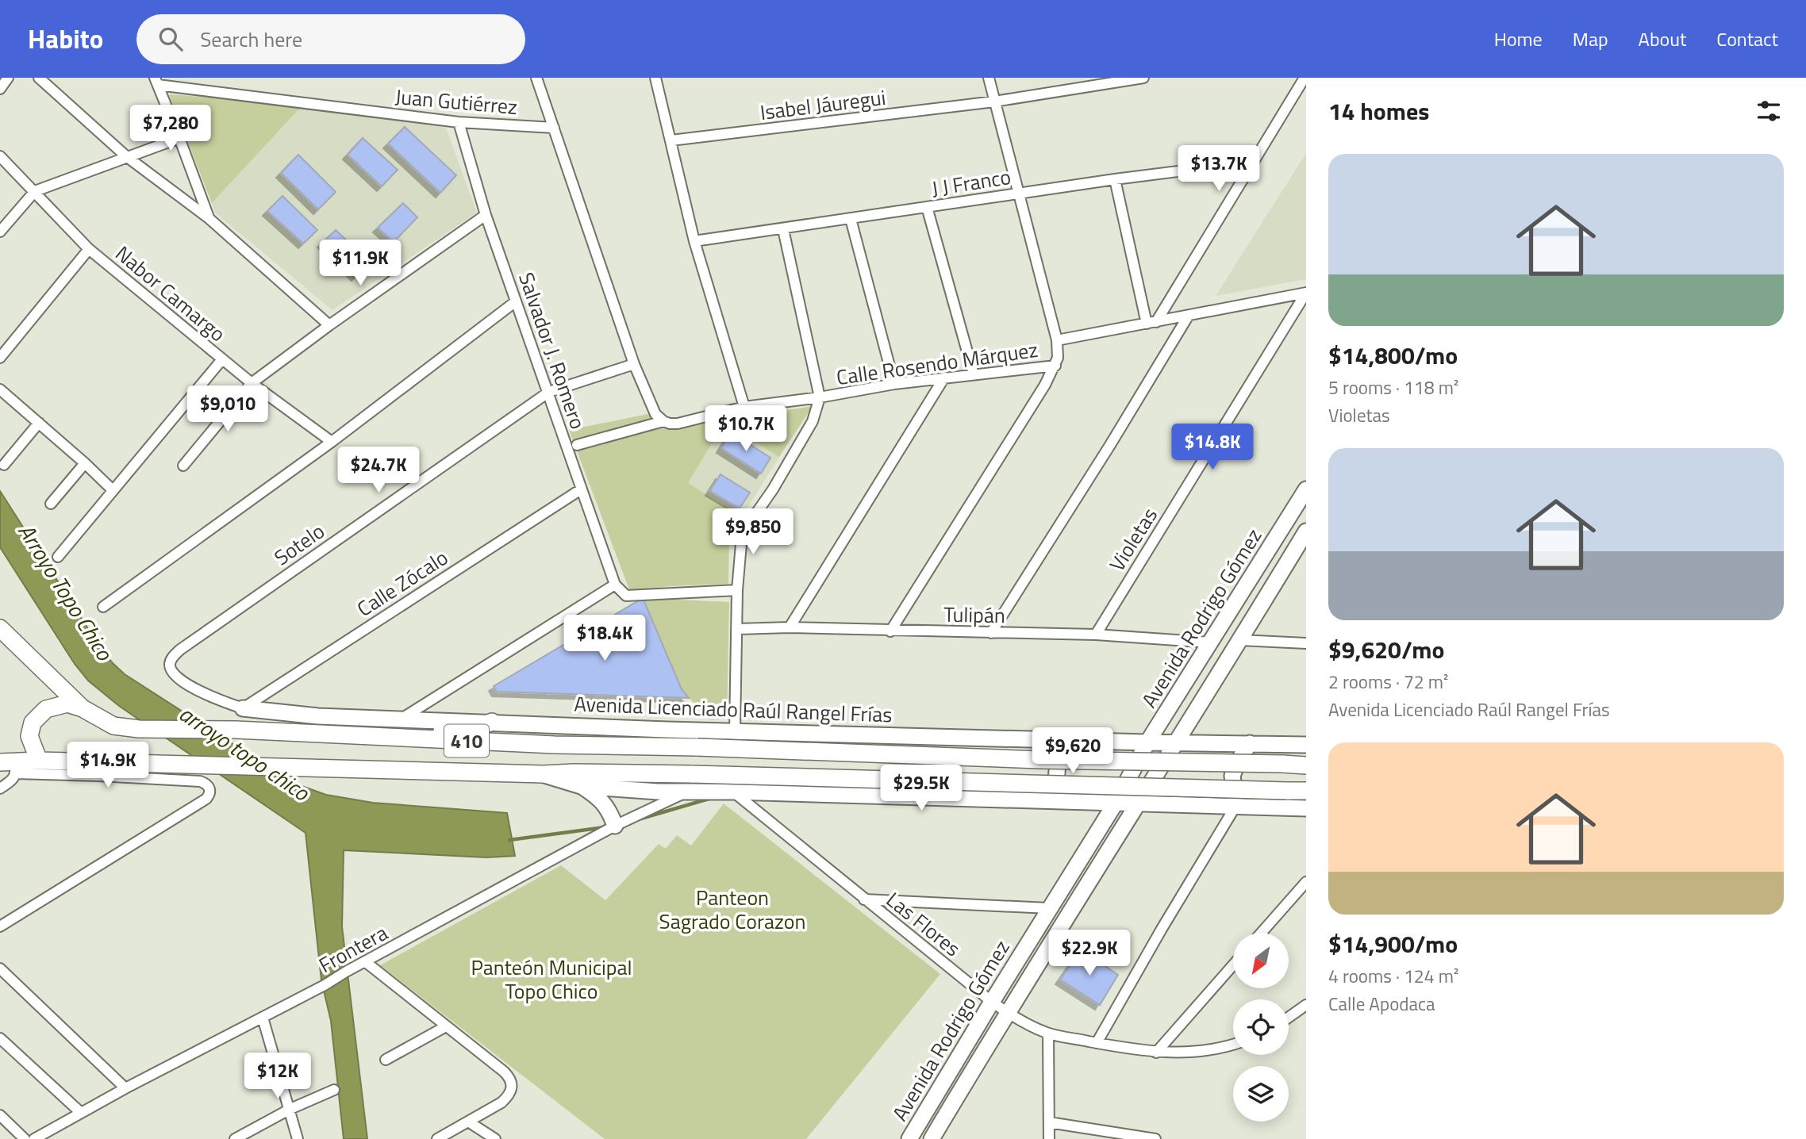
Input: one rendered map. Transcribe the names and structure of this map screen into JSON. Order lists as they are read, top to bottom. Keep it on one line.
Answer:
{"streets":{"main road":["410"],"street":["Juan Gutiérrez","Isabel Jáuregui","J J Franco","Nabor Camargo","Salvador J. Romero","Calle Rosendo Márquez","Violetas","Sotelo","Calle Zócalo","Tulipán","Avenida Rodrigo Gómez","Avenida Licenciado Raúl Rangel Frías","Las Flores","Frontera"]},"crossings":[["Juan Gutiérrez","Salvador J. Romero"],["Salvador J. Romero","Sotelo"],["Salvador J. Romero","Calle Zócalo"],["Calle Rosendo Márquez","Violetas"],["Violetas","Tulipán"],["Sotelo","Avenida Licenciado Raúl Rangel Frías"],["Calle Zócalo","Avenida Licenciado Raúl Rangel Frías"],["Tulipán","Avenida Rodrigo Gómez"],["Avenida Rodrigo Gómez","Avenida Licenciado Raúl Rangel Frías"],["Avenida Rodrigo Gómez","Las Flores"]],"water":["Arroyo Topo Chico","arroyo topo chico"],"parks":["Panteon Sagrado Corazon","Panteón Municipal Topo Chico"],"north":"bottom left","page":{"header":"Habito","search":"Search here","nav":["Home","Map","About","Contact"],"heading":"14 homes","price":["$7,280","$13.7K","$11.9K","$9,010","$10.7K","$14.8K","$24.7K","$9,850","$18.4K","$9,620","$14.9K","$29.5K","$22.9K","$12K"],"list":[{"name":"$14,800/mo","note":"5 rooms · 118 m² · Violetas"},{"name":"$9,620/mo","note":"2 rooms · 72 m² · Avenida Licenciado Raúl Rangel Frías"},{"name":"$14,900/mo","note":"4 rooms · 124 m² · Calle Apodaca"}]}}
